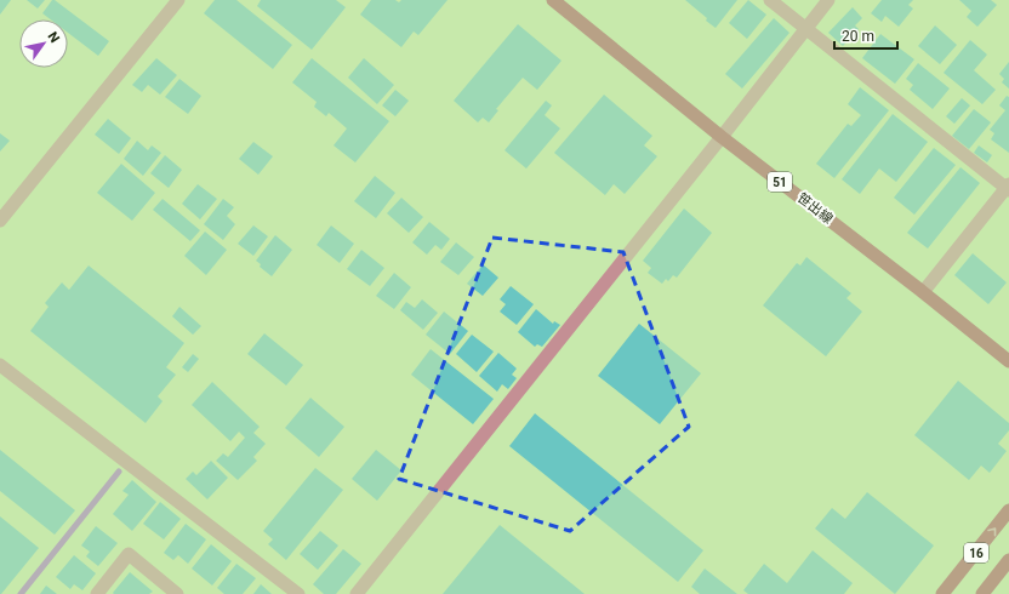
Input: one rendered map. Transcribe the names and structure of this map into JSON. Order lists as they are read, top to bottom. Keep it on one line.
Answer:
{"streets":{"main road":["51","笹出線","16"]},"scale_bar":"20 m","north":"top right"}
